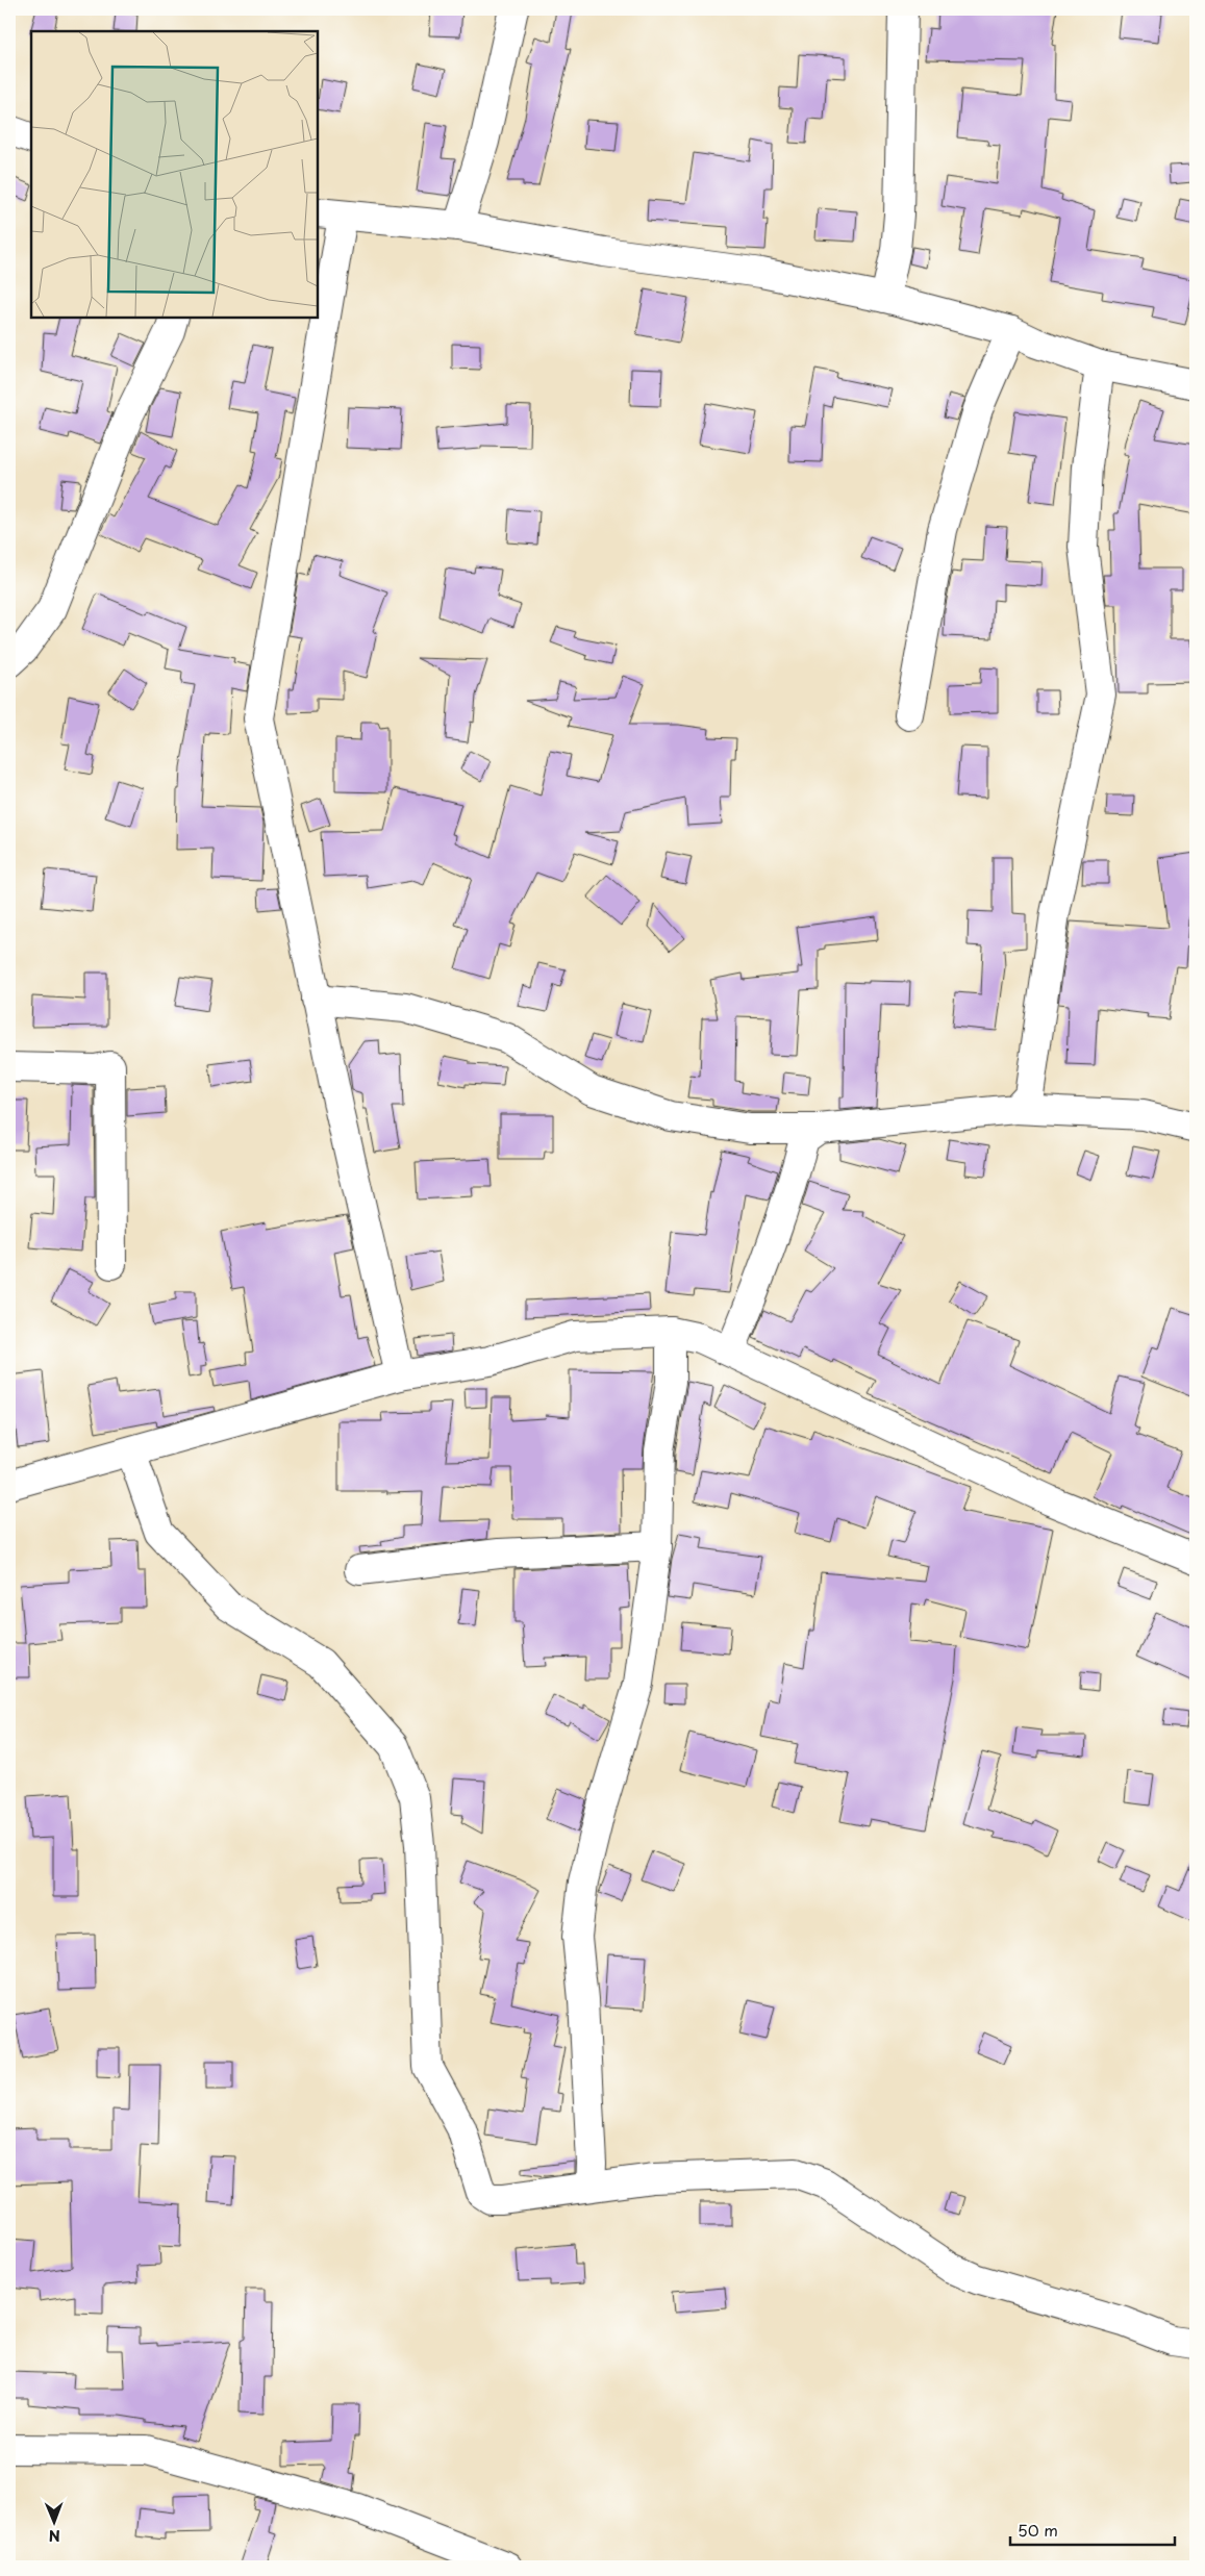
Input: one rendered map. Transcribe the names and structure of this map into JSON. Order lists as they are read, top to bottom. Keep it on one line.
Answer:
{"scale_bar":"50 m","north":"bottom"}
